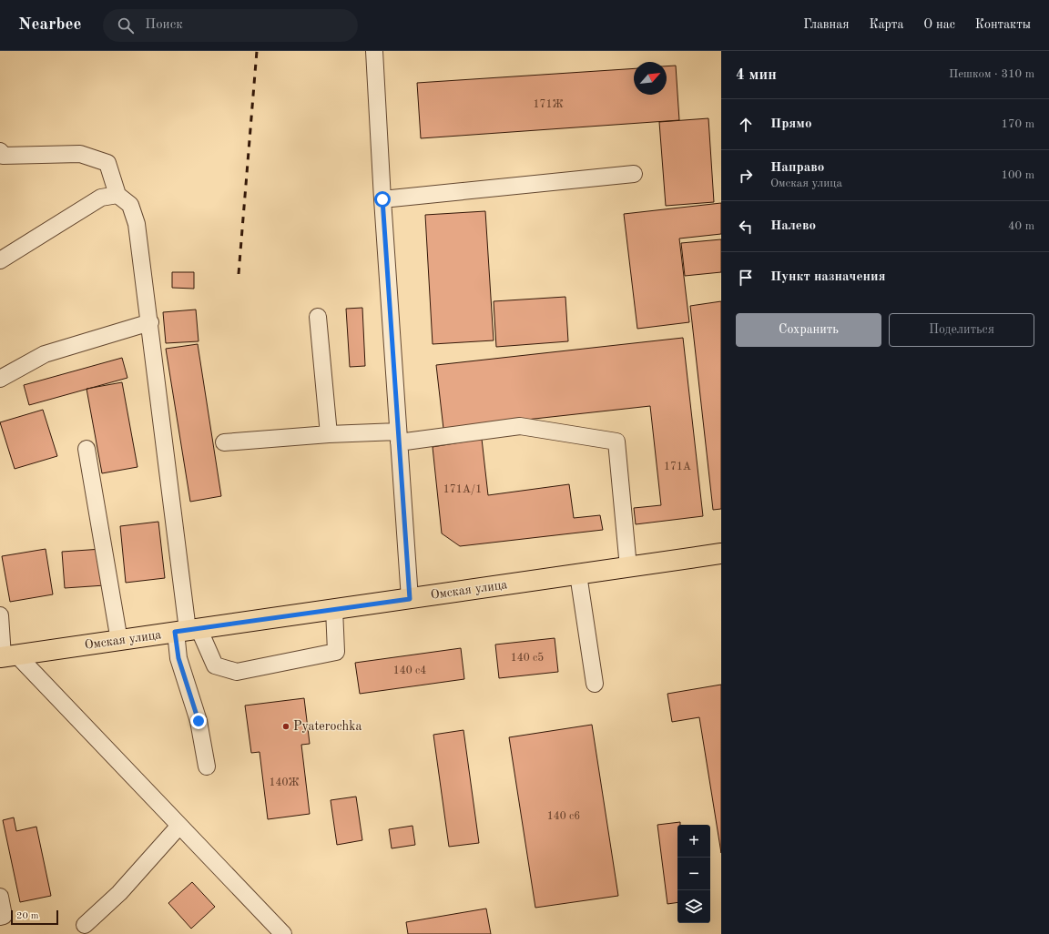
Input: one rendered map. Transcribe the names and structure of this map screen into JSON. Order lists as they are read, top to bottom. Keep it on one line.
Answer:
{"streets":{"main road":["Омская улица"]},"places":["Pyaterochka"],"house_numbers":["171Ж","171А","171А/1","140 с5","140 с4","140Ж","140 с6"],"scale_bar":"20 m","north":"top right","page":{"header":"Nearbee","search":"Поиск","nav":["Главная","Карта","О нас","Контакты"],"heading":["4 мин","Пешком · 310 m"],"list":[["Прямо","170 m"],["Направо","Омская улица","100 m"],["Налево","40 m"],"Пункт назначения"],"buttons":["Сохранить","Поделиться"],"map_buttons":["+","−"],"scale":"20 m"}}
